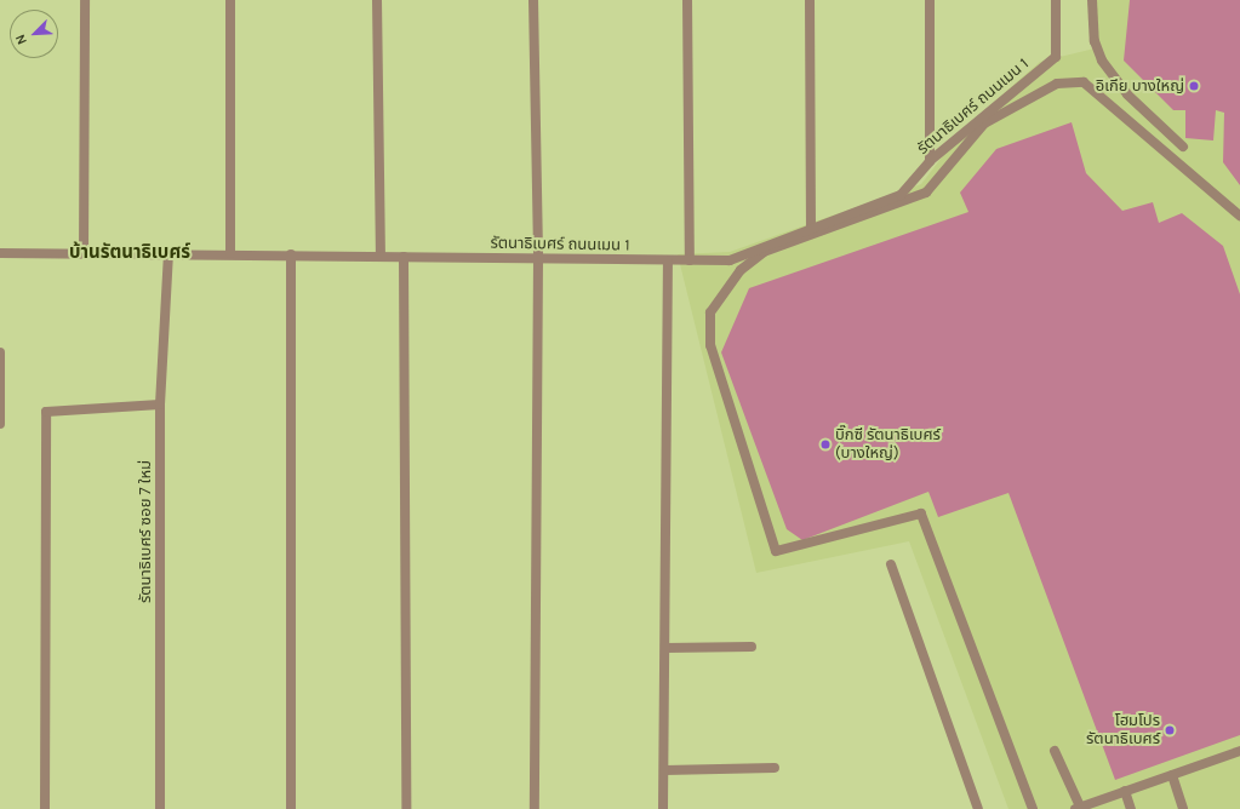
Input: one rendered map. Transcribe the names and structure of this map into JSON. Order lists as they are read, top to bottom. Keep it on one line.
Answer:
{"streets":{"street":["รัตนาธิเบศร์ ถนนเมน 1","รัตนาธิเบศร์ ซอย 7 ใหม่"]},"crossings":[["รัตนาธิเบศร์ ถนนเมน 1","รัตนาธิเบศร์ ซอย 7 ใหม่"]],"districts":["บ้านรัตนาธิเบศร์"],"places":["อิเกีย บางใหญ่","บิ๊กซี รัตนาธิเบศร์ (บางใหญ่)","โฮมโปร รัตนาธิเบศร์"],"north":"bottom left"}
